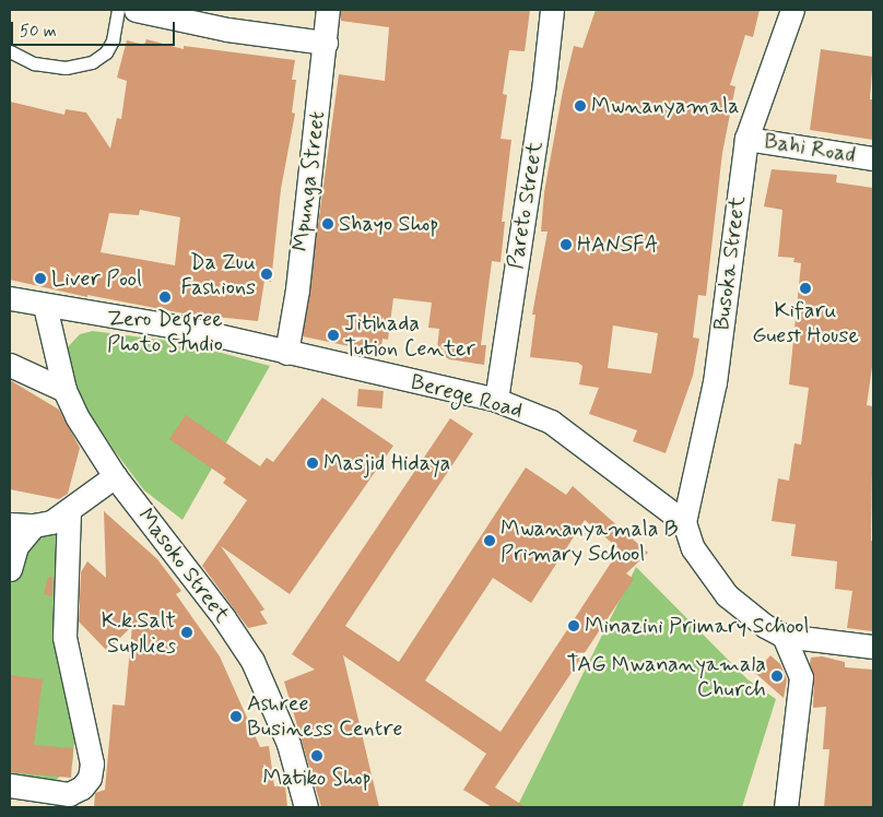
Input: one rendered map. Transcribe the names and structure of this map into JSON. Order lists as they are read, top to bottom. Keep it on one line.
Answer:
{"streets":{"street":["Bahi Road","Mpunga Street","Pareto Street","Busoka Street","Berege Road","Masoko Street"]},"crossings":[["Bahi Road","Busoka Street"],["Mpunga Street","Berege Road"],["Pareto Street","Berege Road"],["Busoka Street","Berege Road"],["Berege Road","Masoko Street"]],"places":["Mwnanyamala","Shayo Shop","HANSFA","Da Zuu Fashions","Liver Pool","Kifaru Guest House","Zero Degree Photo Studio","Jitihada Tution Center","Masjid Hidaya","Mwananyamala B Primary School","Minazini Primary School","K.k.Salt Supllies","TAG Mwananyamala Church","Ashree Business Centre","Matiko Shop"],"scale_bar":"50 m"}
